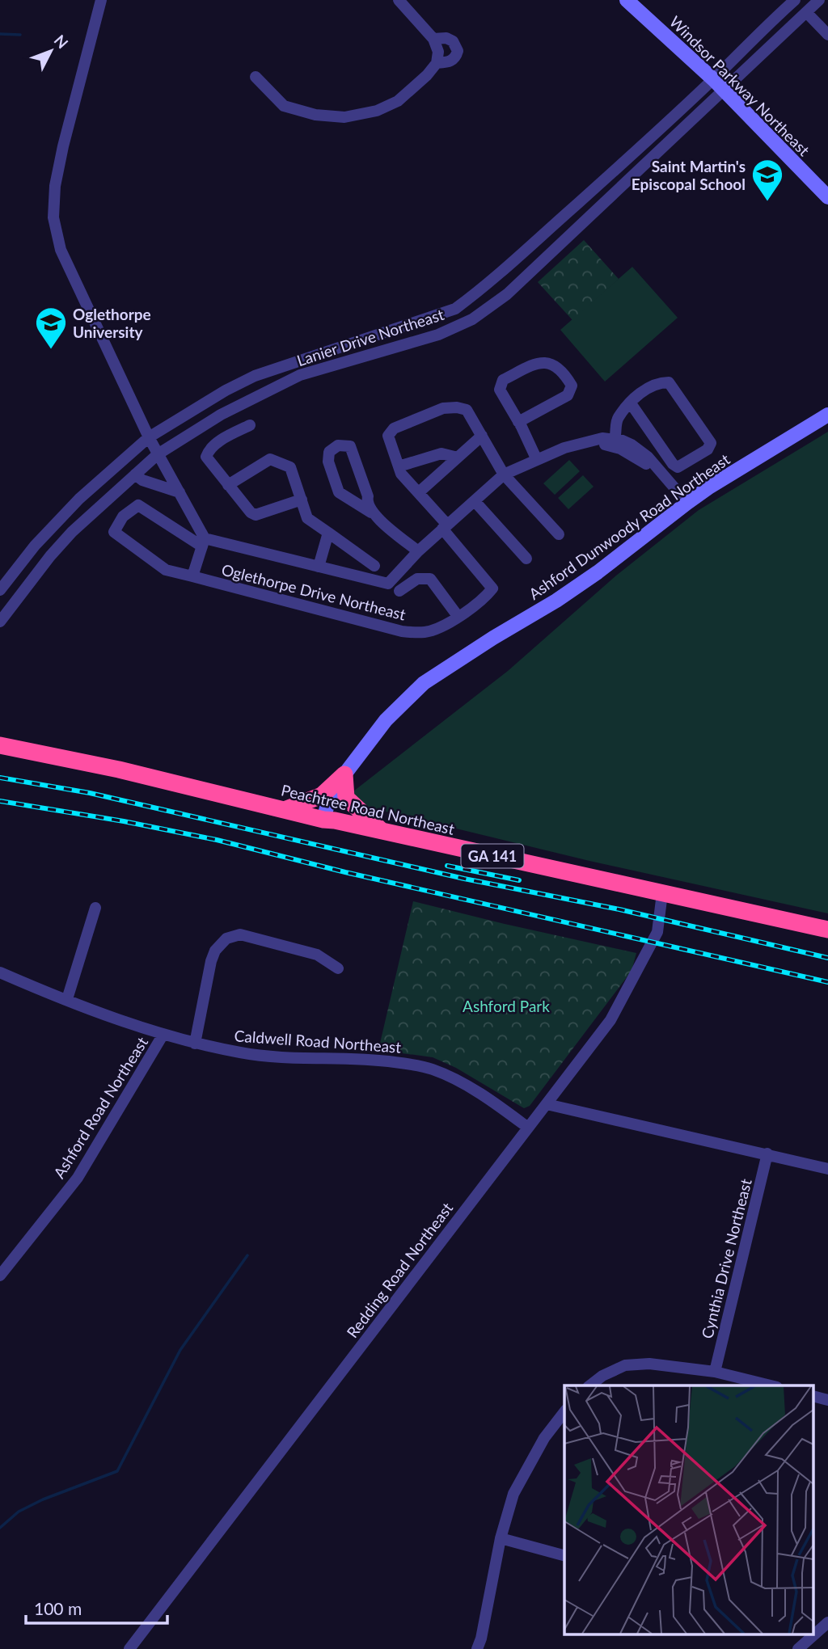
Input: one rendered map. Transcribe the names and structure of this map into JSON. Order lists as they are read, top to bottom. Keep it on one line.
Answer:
{"streets":{"highway":["Peachtree Road Northeast","GA 141"],"main road":["Windsor Parkway Northeast","Ashford Dunwoody Road Northeast"],"street":["Lanier Drive Northeast","Oglethorpe Drive Northeast","Caldwell Road Northeast","Ashford Road Northeast","Cynthia Drive Northeast","Redding Road Northeast"]},"crossings":[["Windsor Parkway Northeast","Lanier Drive Northeast"],["Ashford Dunwoody Road Northeast","Oglethorpe Drive Northeast"],["Ashford Dunwoody Road Northeast","Peachtree Road Northeast"],["Peachtree Road Northeast","Redding Road Northeast"],["Caldwell Road Northeast","Ashford Road Northeast"],["Caldwell Road Northeast","Redding Road Northeast"]],"parks":["Ashford Park"],"places":{"school or university":["Saint Martin's Episcopal School","Oglethorpe University"]},"scale_bar":"100 m","north":"top right"}
